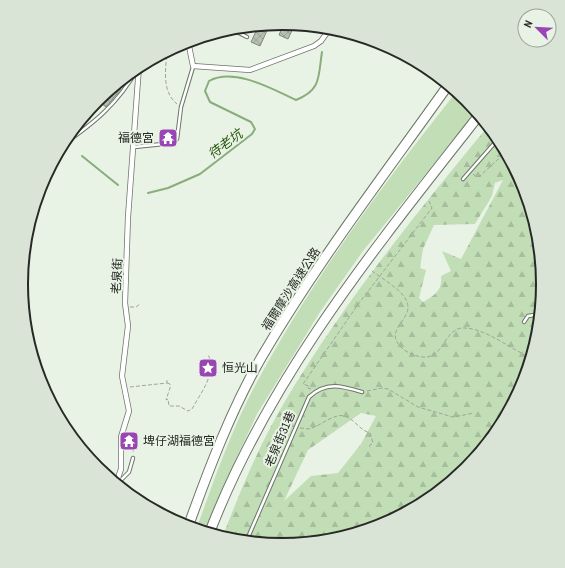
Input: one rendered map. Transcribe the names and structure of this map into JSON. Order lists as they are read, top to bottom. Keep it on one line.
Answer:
{"streets":{"highway":["福爾摩沙高速公路"],"street":["老泉街"],"lane":["老泉街31巷"]},"water":["待老坑"],"places":{"temple":["福德宮","埤仔湖福德宮"],"place":["恒光山"]},"north":"top left"}
